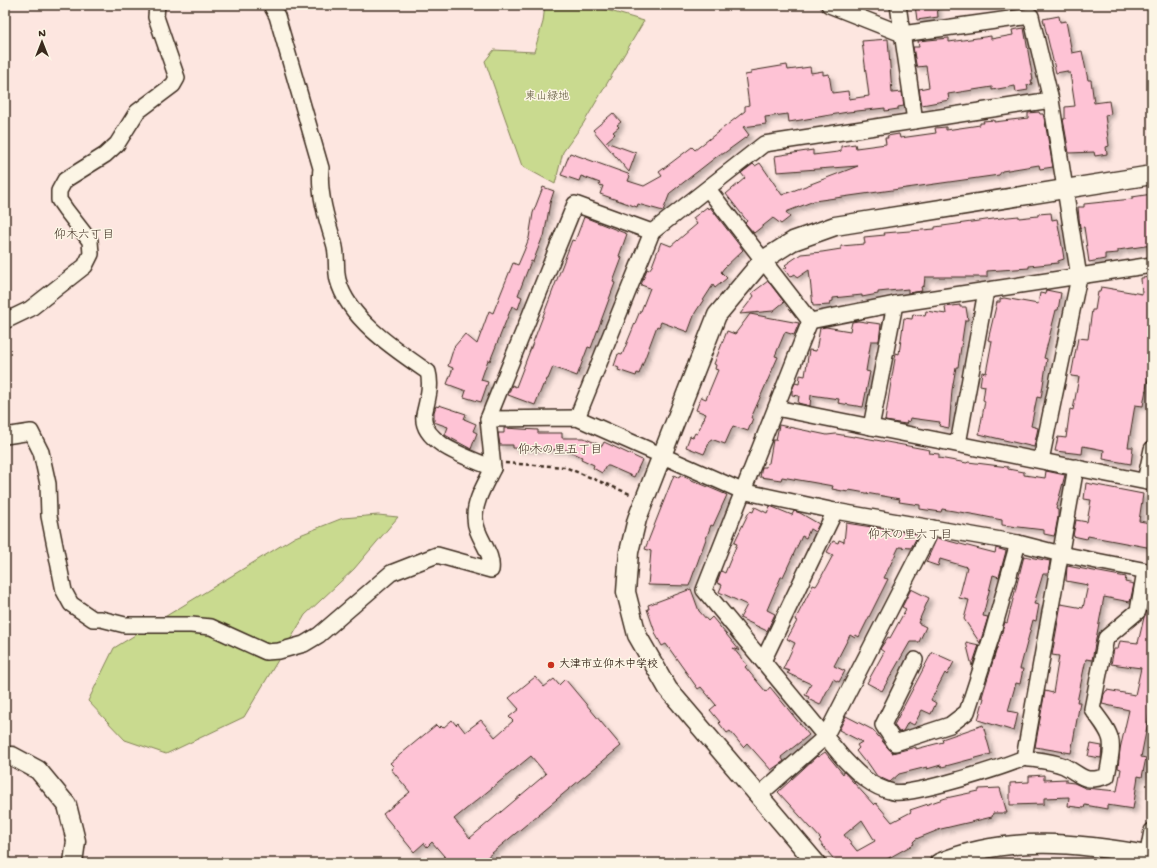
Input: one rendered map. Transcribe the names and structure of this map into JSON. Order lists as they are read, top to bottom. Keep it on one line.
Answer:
{"districts":["仰木六丁目","仰木の里五丁目","仰木の里六丁目"],"parks":["東山緑地"],"places":["大津市立仰木中学校"],"north":"top"}
